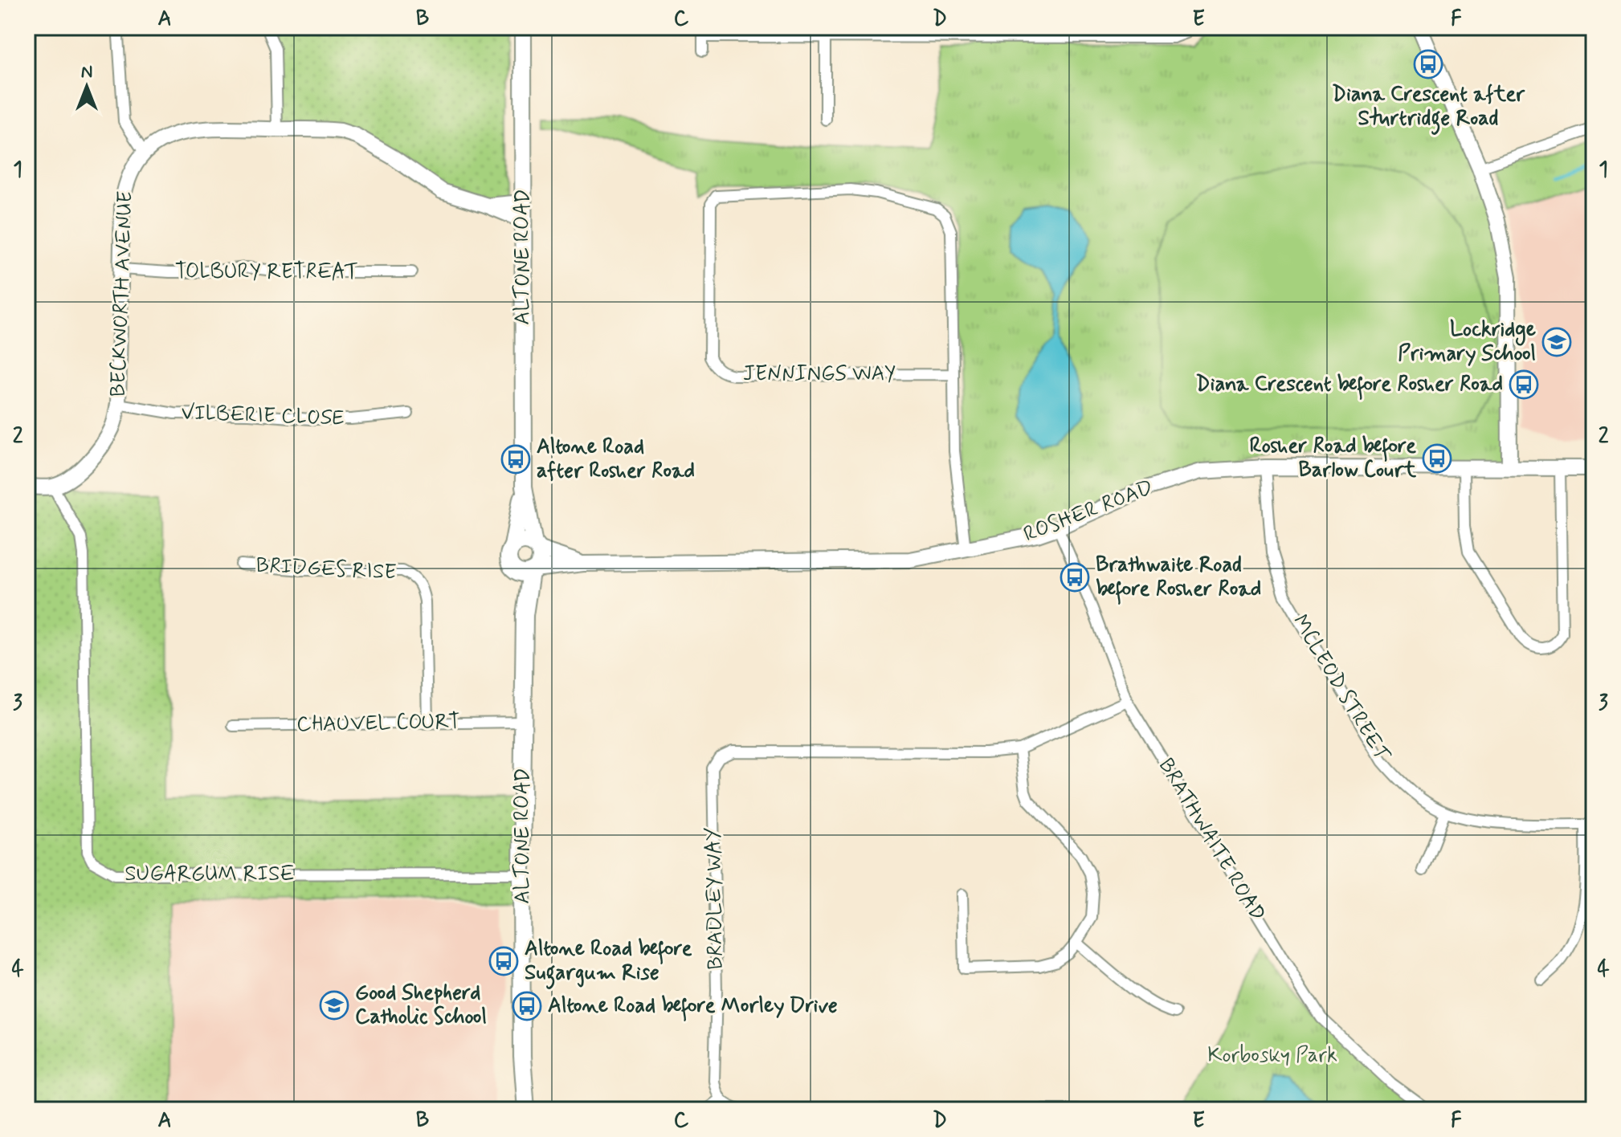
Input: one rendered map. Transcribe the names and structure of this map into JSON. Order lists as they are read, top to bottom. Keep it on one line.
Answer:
{"streets":{"main road":["ALTONE ROAD"],"street":["TOLBURY RETREAT","BECKWORTH AVENUE","JENNINGS WAY","VILBERIE CLOSE","ROSHER ROAD","BRIDGES RISE","MCLEOD STREET","CHAUVEL COURT","BRATHWAITE ROAD","SUGARGUM RISE","BRADLEY WAY"]},"crossings":[["ALTONE ROAD","BECKWORTH AVENUE"],["ALTONE ROAD","ROSHER ROAD"],["ALTONE ROAD","CHAUVEL COURT"],["ALTONE ROAD","SUGARGUM RISE"],["TOLBURY RETREAT","BECKWORTH AVENUE"],["BECKWORTH AVENUE","VILBERIE CLOSE"],["BECKWORTH AVENUE","SUGARGUM RISE"],["JENNINGS WAY","ROSHER ROAD"],["ROSHER ROAD","MCLEOD STREET"],["ROSHER ROAD","BRATHWAITE ROAD"],["BRIDGES RISE","CHAUVEL COURT"],["BRATHWAITE ROAD","BRADLEY WAY"]],"parks":["Korbosky Park"],"places":{"bus stop":["Diana Crescent after Sturtridge Road","Diana Crescent before Rosher Road","Rosher Road before Barlow Court","Altone Road after Rosher Road","Brathwaite Road before Rosher Road","Altone Road before Sugargum Rise","Altone Road before Morley Drive"],"school or university":["Lockridge Primary School","Good Shepherd Catholic School"]},"north":"top","grid":{"columns":["A","B","C","D","E","F"],"rows":["1","2","3","4"]}}
